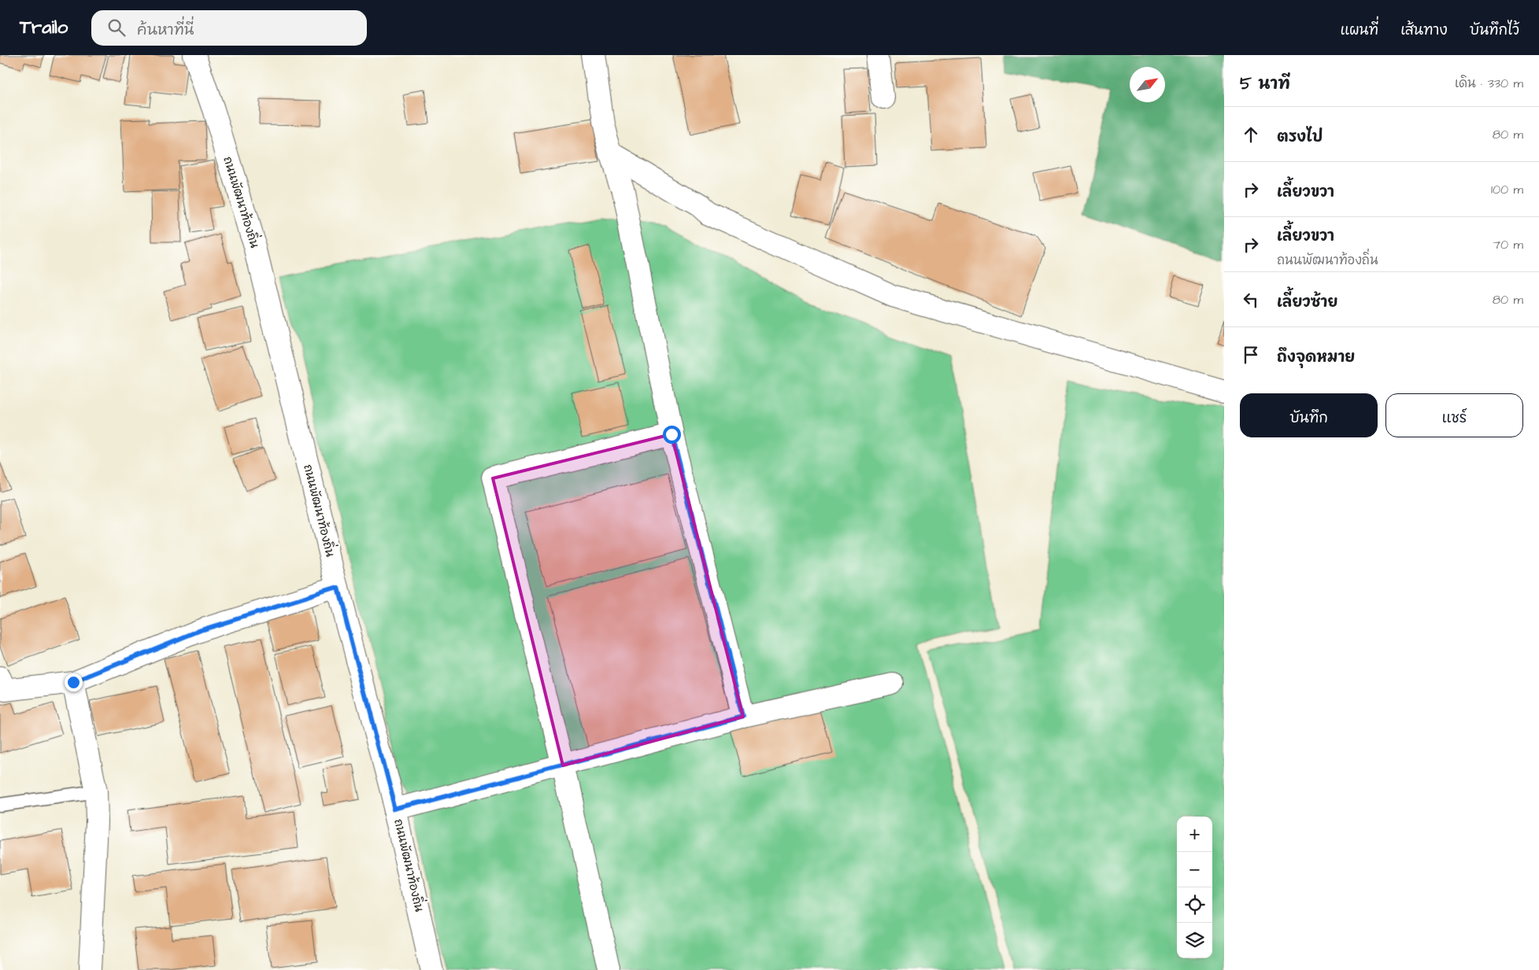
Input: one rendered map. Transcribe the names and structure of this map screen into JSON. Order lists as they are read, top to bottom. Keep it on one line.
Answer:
{"streets":{"street":["ถนนพัฒนาท้องถิ่น"]},"north":"top right","page":{"header":"Trailo","search":"ค้นหาที่นี่","nav":["แผนที่","เส้นทาง","บันทึกไว้"],"heading":["5 นาที","เดิน · 330 m"],"list":[["ตรงไป","80 m"],["เลี้ยวขวา","100 m"],["เลี้ยวขวา","ถนนพัฒนาท้องถิ่น","70 m"],["เลี้ยวซ้าย","80 m"],"ถึงจุดหมาย"],"buttons":["บันทึก","แชร์"],"map_buttons":["+","−"]}}
